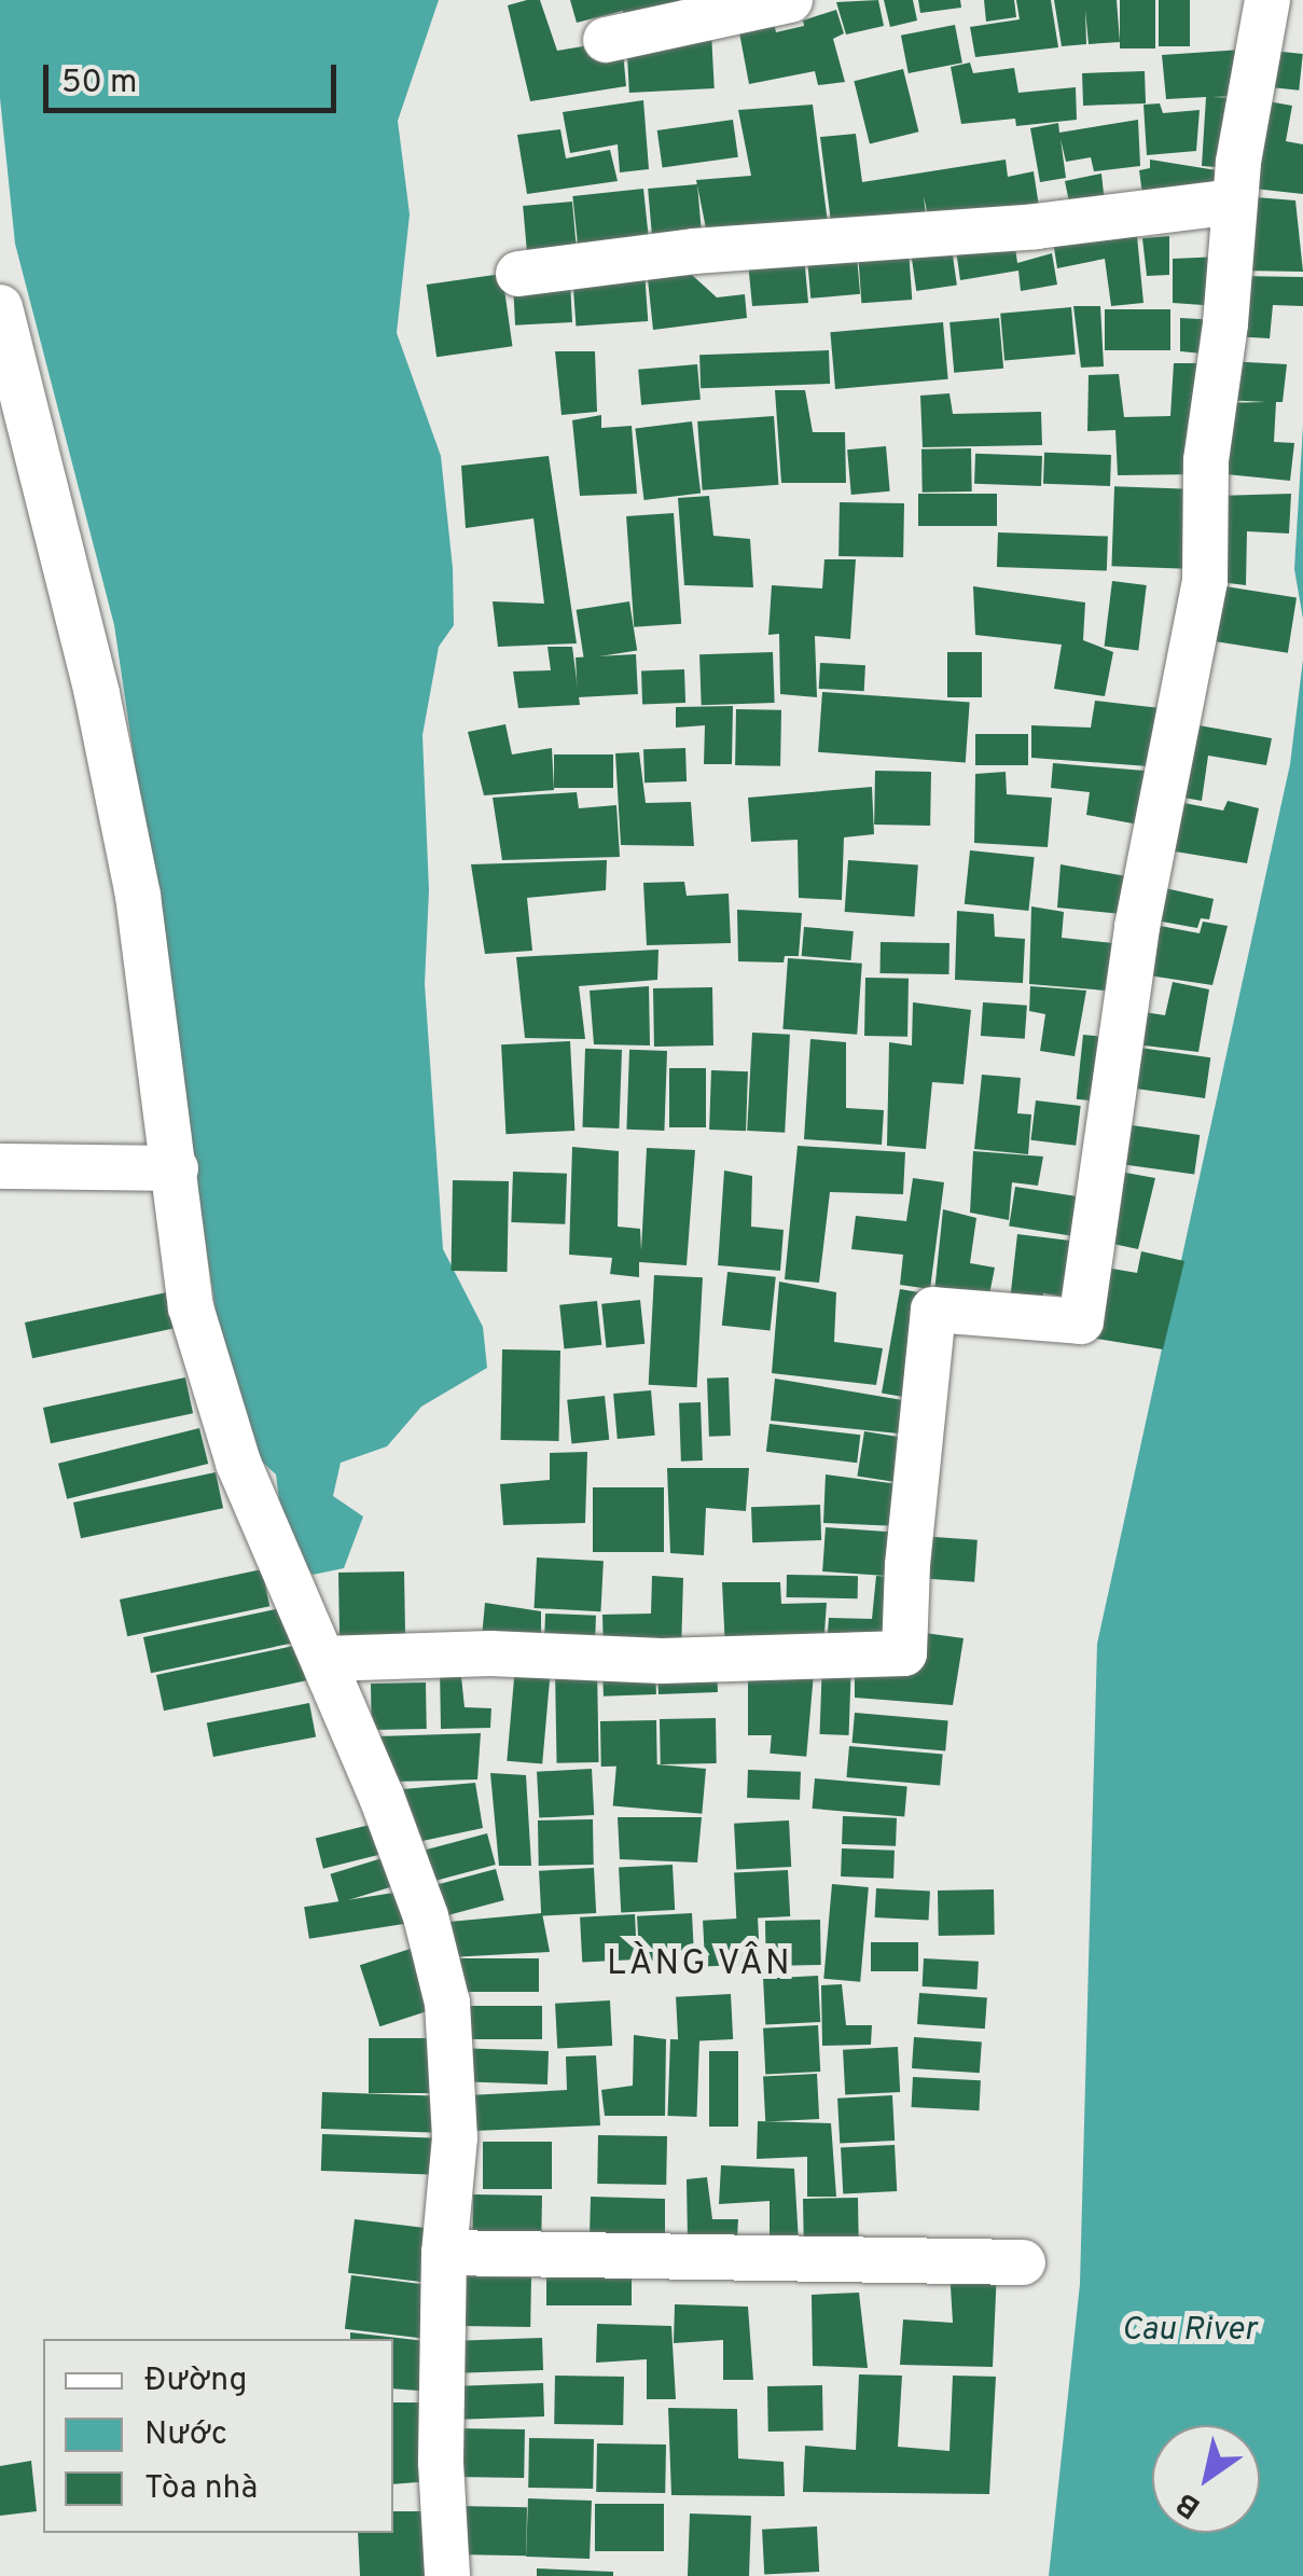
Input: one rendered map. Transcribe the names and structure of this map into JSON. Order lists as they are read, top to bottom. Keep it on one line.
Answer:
{"districts":["LÀNG VÂN"],"water":["Cau River"],"legend":["Đường","Nước","Tòa nhà"],"scale_bar":"50 m","north":"bottom left"}
